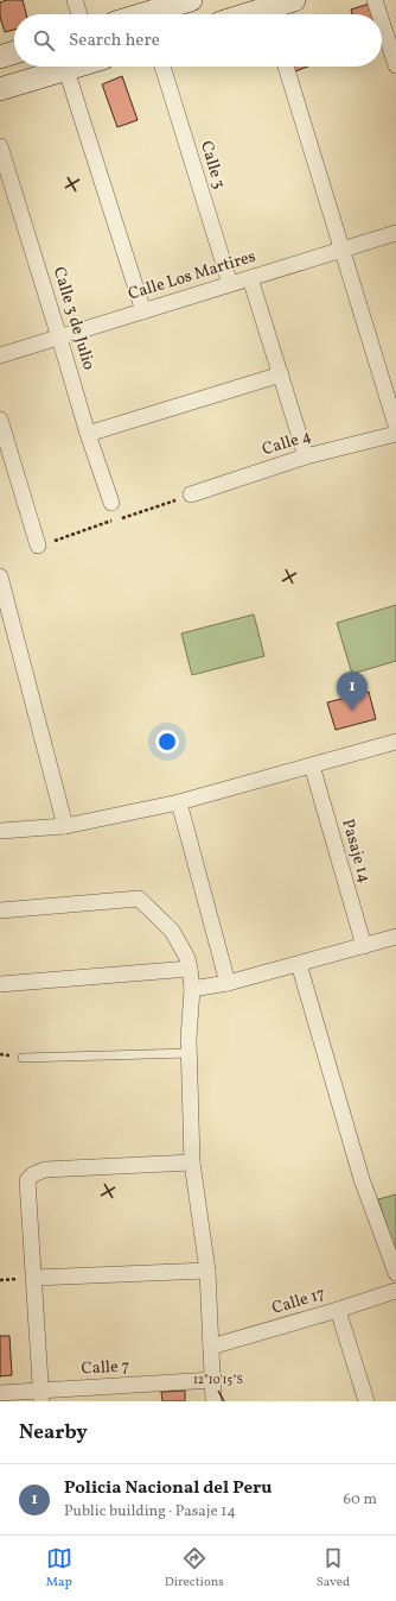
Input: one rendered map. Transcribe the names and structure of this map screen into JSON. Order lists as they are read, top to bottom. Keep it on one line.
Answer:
{"streets":{"street":["Calle 3","Calle Los Martires","Calle 3 de Julio","Calle 4","Pasaje 14","Calle 17","Calle 7"]},"crossings":[["Calle 3","Calle Los Martires"],["Calle Los Martires","Calle 3 de Julio"]],"page":{"search":"Search here","pins":"1","heading":"Nearby","list":[{"mark":"1","name":"Policia Nacional del Peru","note":"Public building · Pasaje 14","value":"60 m"}],"nav":["Map","Directions","Saved"]},"coordinates":["12°10'15\"S"]}
